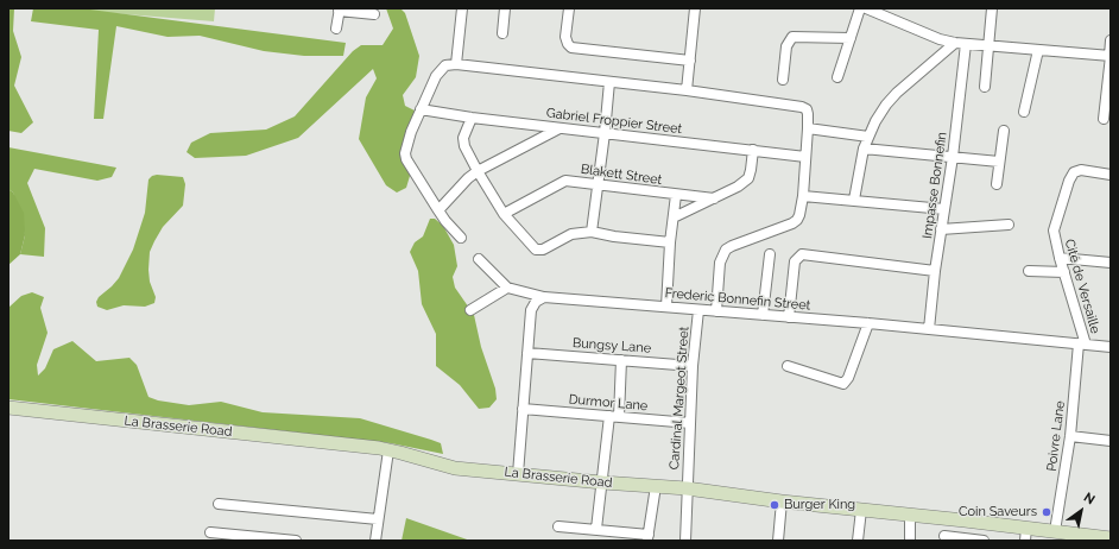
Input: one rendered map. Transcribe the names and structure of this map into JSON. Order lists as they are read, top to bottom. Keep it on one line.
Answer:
{"streets":{"main road":["La Brasserie Road"],"street":["Gabriel Froppier Street","Blakett Street","Impasse Bonnefin","Cité de Versaille","Frederic Bonnefin Street","Bungsy Lane","Cardinal Margeot Street","Durmor Lane","Poivre Lane"]},"crossings":[["Impasse Bonnefin","Frederic Bonnefin Street"],["Cité de Versaille","Frederic Bonnefin Street"],["Cité de Versaille","Poivre Lane"],["Frederic Bonnefin Street","Cardinal Margeot Street"],["Frederic Bonnefin Street","Poivre Lane"],["Bungsy Lane","Cardinal Margeot Street"],["Cardinal Margeot Street","Durmor Lane"],["Cardinal Margeot Street","La Brasserie Road"],["La Brasserie Road","Poivre Lane"]],"places":["Burger King","Coin Saveurs"],"north":"top right"}
